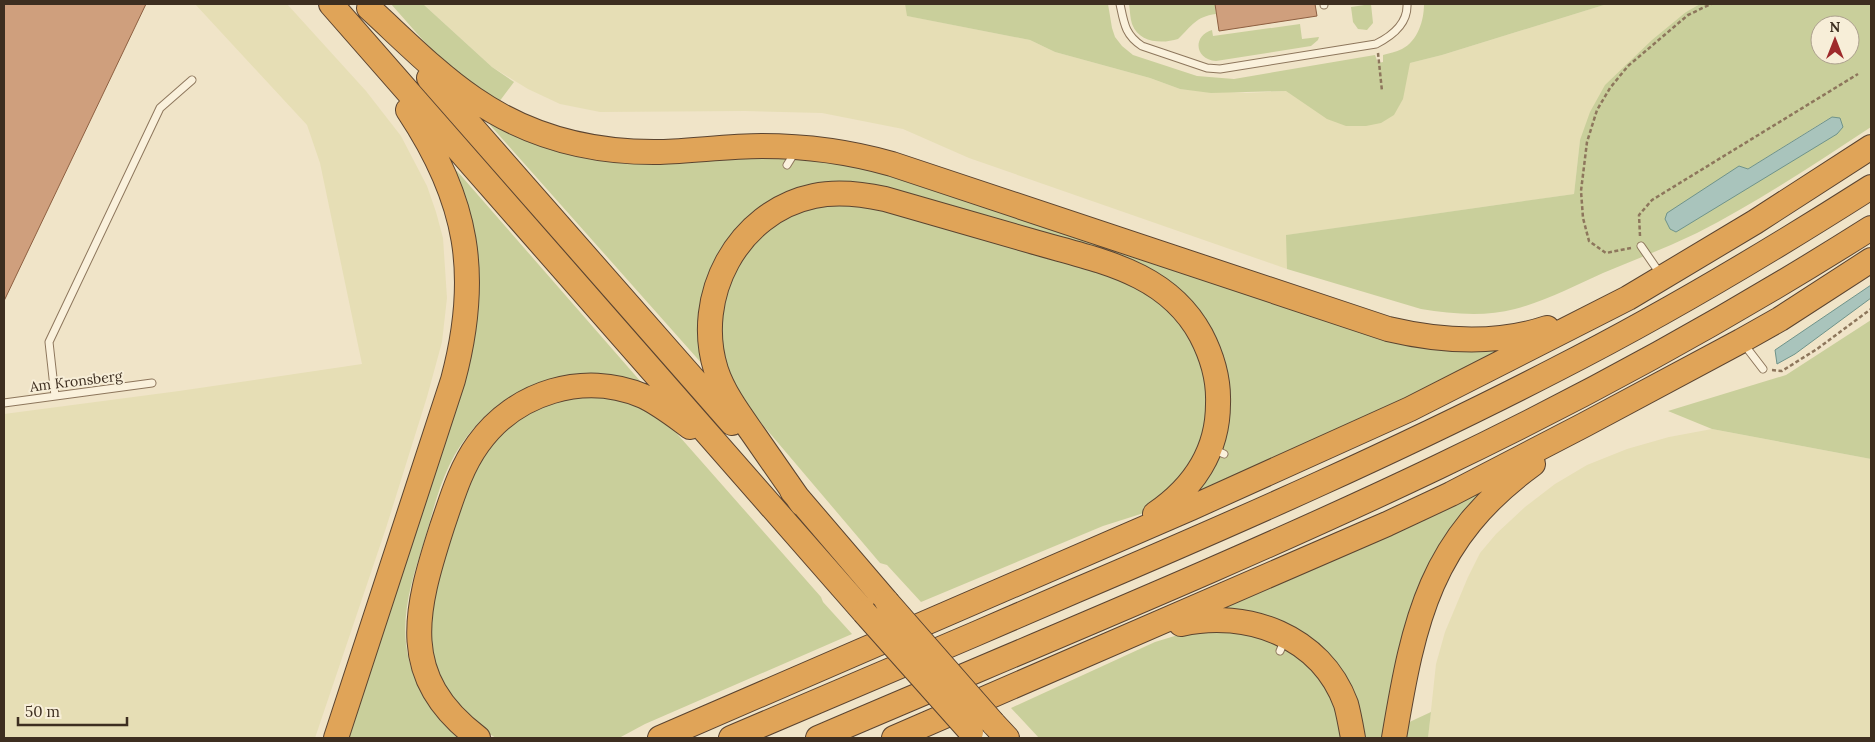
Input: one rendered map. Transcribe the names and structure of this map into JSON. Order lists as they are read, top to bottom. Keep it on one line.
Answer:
{"streets":{"lane":["Am Kronsberg"]},"scale_bar":"50 m","north":"top"}
